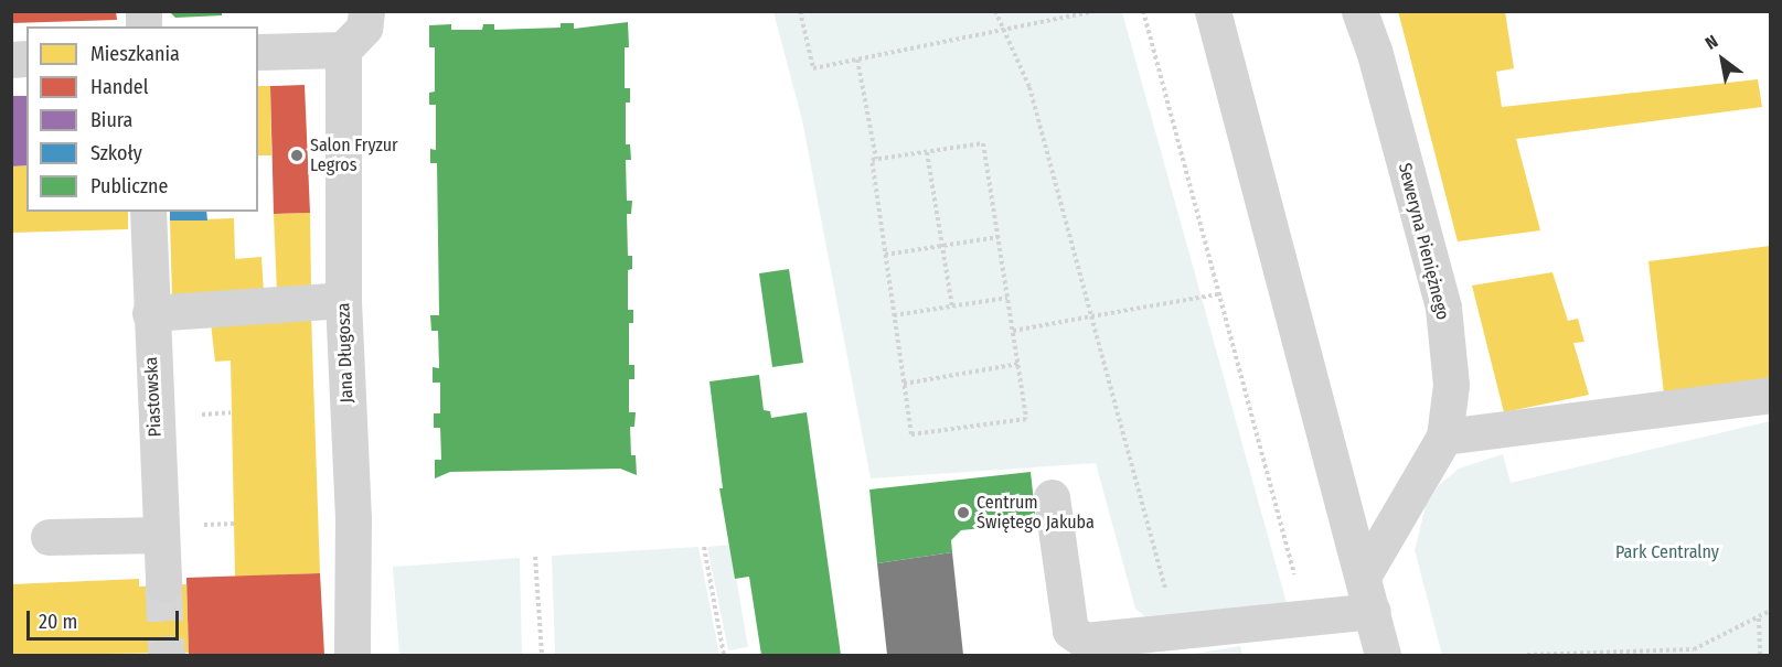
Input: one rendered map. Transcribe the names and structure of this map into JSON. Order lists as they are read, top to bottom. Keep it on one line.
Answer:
{"streets":{"street":["Seweryna Pieniężnego","Jana Długosza","Piastowska"]},"parks":["Park Centralny"],"places":["Salon Fryzur Legros","Centrum Świętego Jakuba"],"legend":["Mieszkania","Handel","Biura","Szkoły","Publiczne"],"scale_bar":"20 m","north":"top left"}
